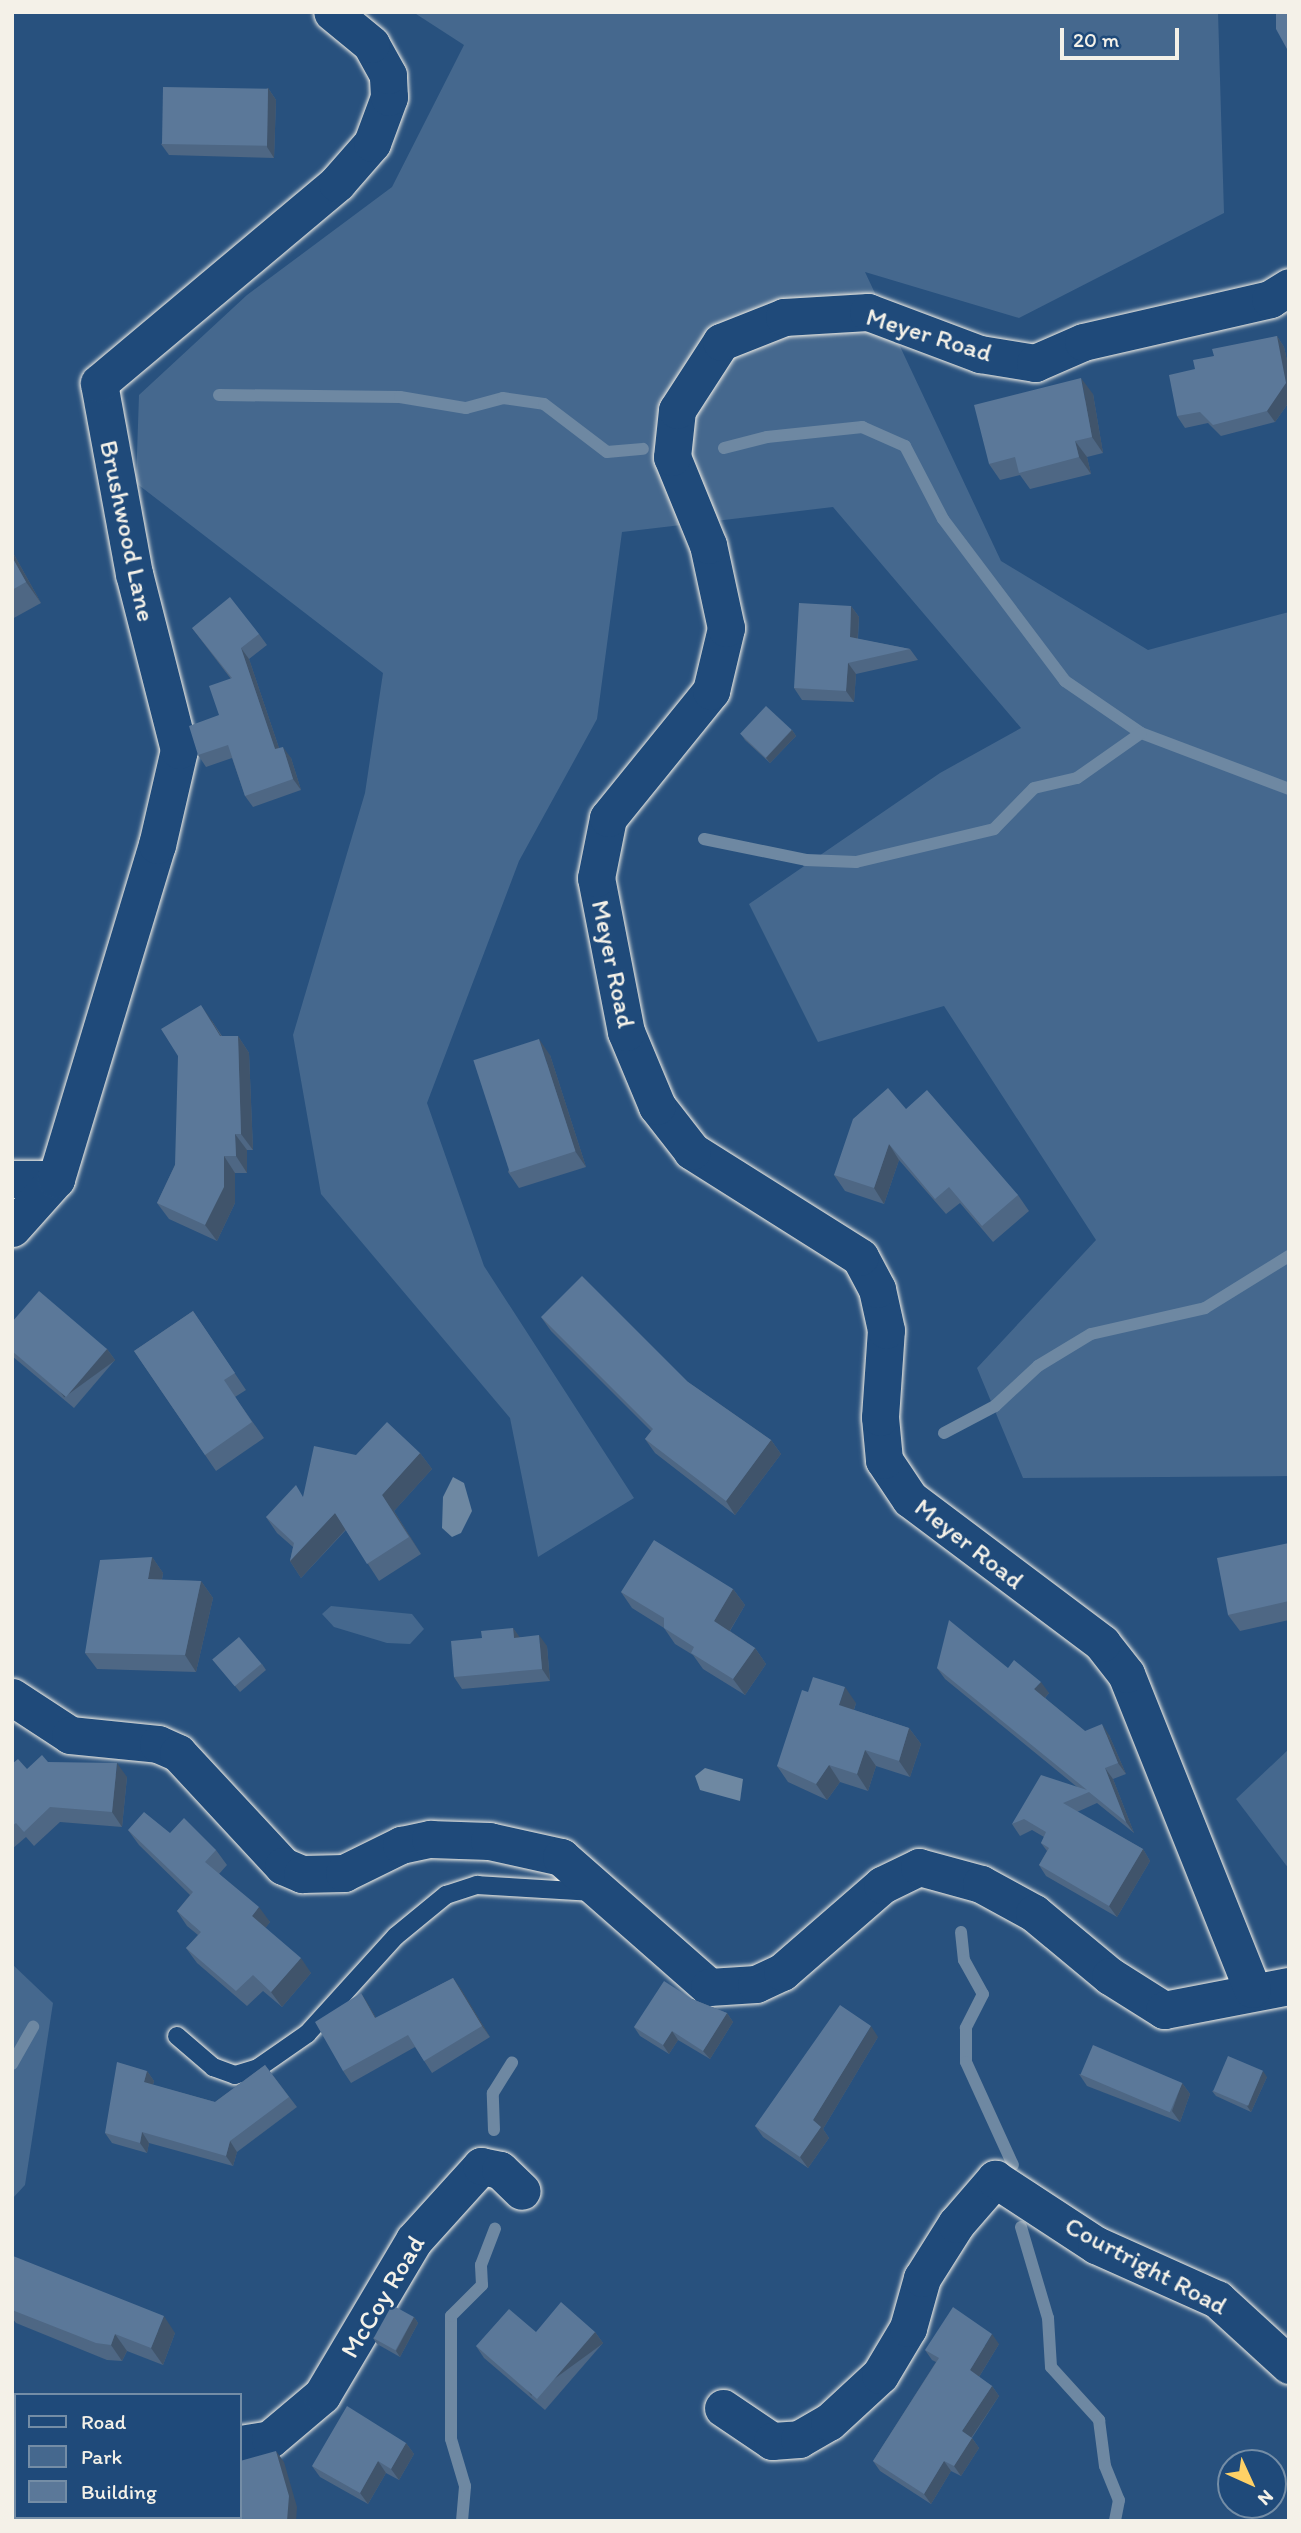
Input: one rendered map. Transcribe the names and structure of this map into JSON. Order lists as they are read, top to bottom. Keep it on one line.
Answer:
{"streets":{"street":["Meyer Road","Brushwood Lane","Courtright Road","McCoy Road"]},"legend":["Road","Park","Building"],"scale_bar":"20 m","north":"bottom right"}
